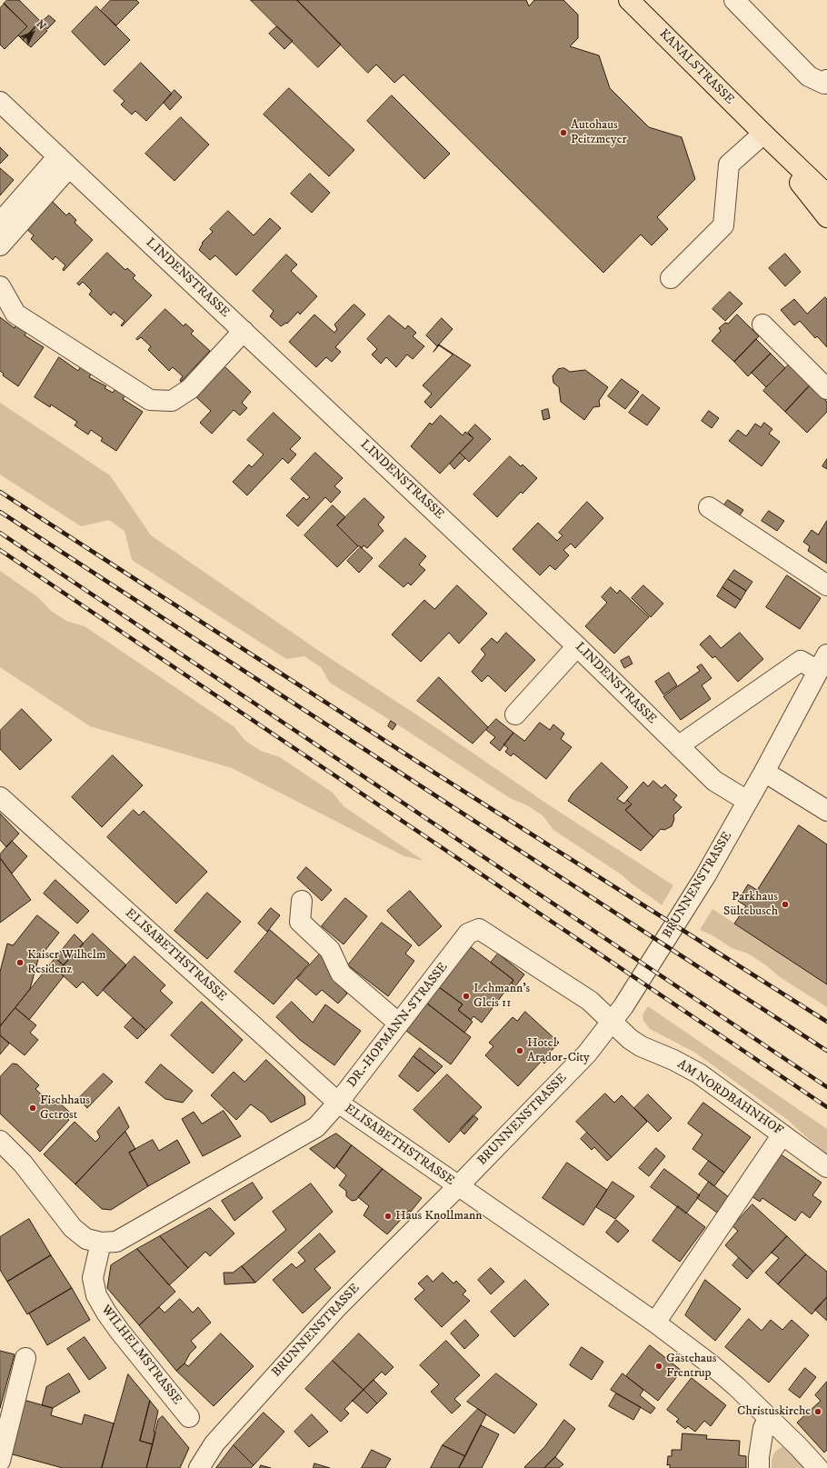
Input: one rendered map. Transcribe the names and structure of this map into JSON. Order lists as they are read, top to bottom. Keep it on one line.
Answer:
{"streets":{"main road":["KANALSTRASSE"],"street":["LINDENSTRASSE","BRUNNENSTRASSE","ELISABETHSTRASSE","DR.-HOPMANN-STRASSE","AM NORDBAHNHOF","WILHELMSTRASSE"]},"crossings":[["LINDENSTRASSE","BRUNNENSTRASSE"],["BRUNNENSTRASSE","ELISABETHSTRASSE"],["BRUNNENSTRASSE","DR.-HOPMANN-STRASSE"],["BRUNNENSTRASSE","AM NORDBAHNHOF"],["ELISABETHSTRASSE","DR.-HOPMANN-STRASSE"],["DR.-HOPMANN-STRASSE","AM NORDBAHNHOF"],["DR.-HOPMANN-STRASSE","WILHELMSTRASSE"]],"places":["Autohaus Peitzmeyer","Parkhaus Sültebusch","Kaiser Wilhelm Residenz","Lehmann's Gleis 11","Hotel Arador-City","Fischhaus Getrost","Haus Knollmann","Gästehaus Frentrup","Christuskirche"],"north":"top right"}
